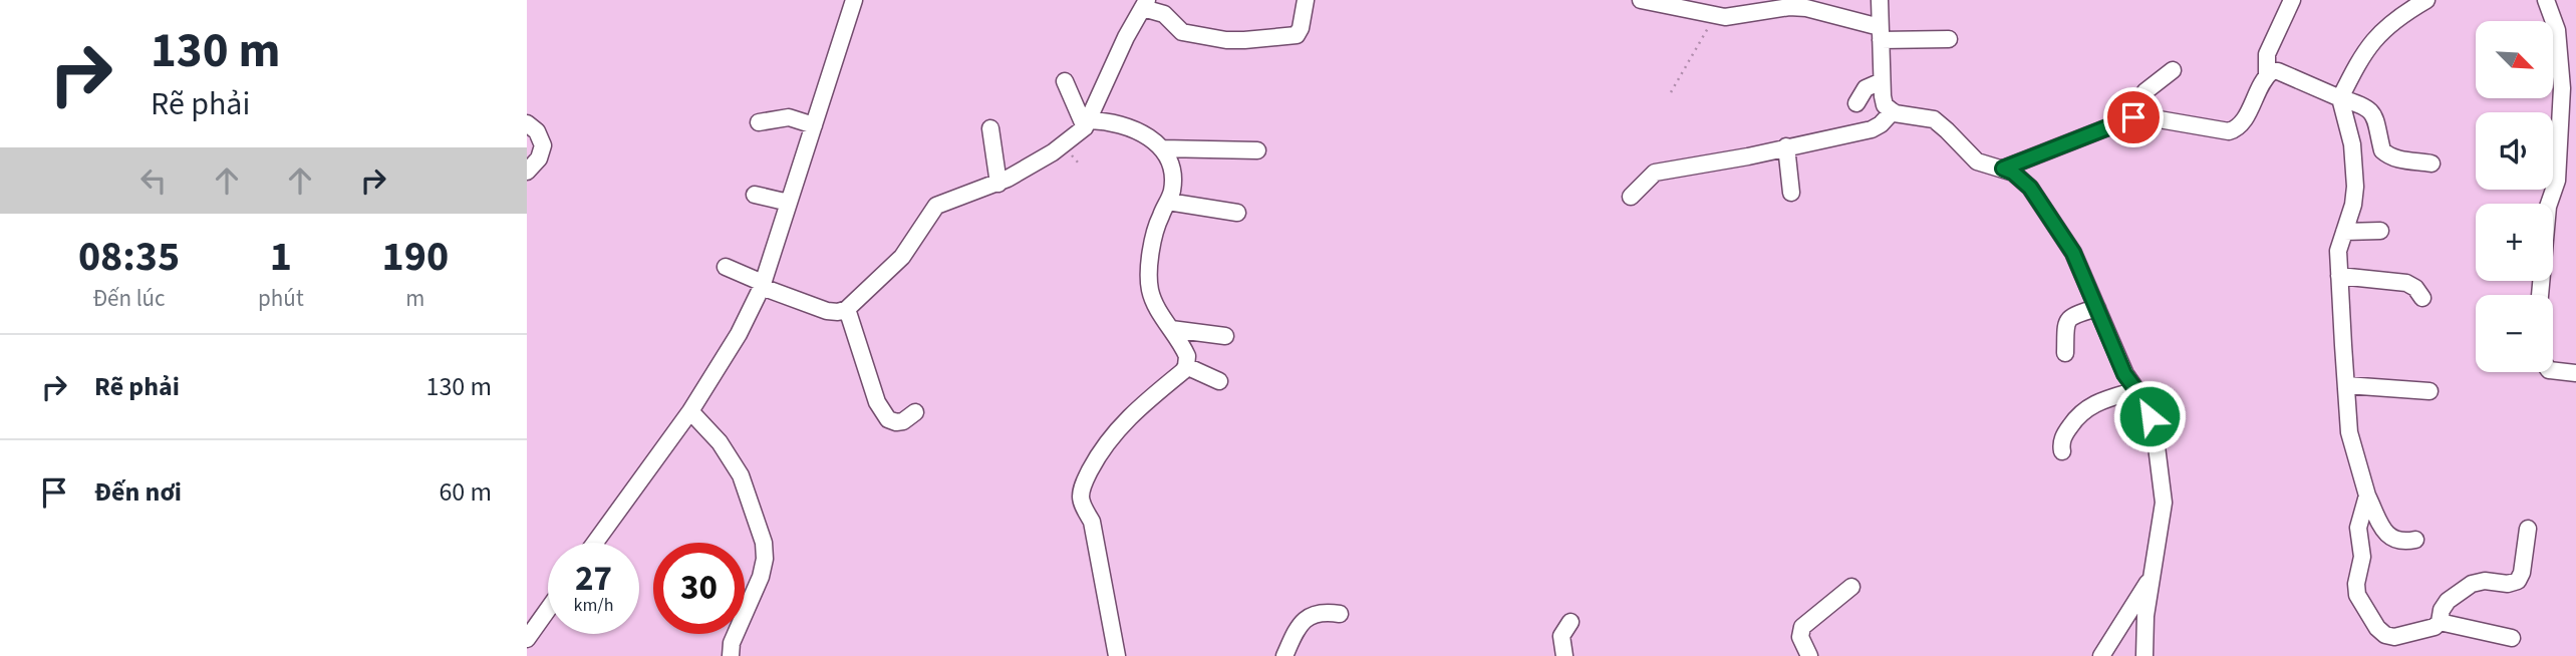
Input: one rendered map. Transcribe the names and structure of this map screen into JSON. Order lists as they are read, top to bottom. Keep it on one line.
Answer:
{"north":"bottom right","page":{"turn":["130 m","Rẽ phải"],"map_buttons":["+","−"],"eta":["08:35","Đến lúc","1","phút","190","m"],"list":[{"name":"Rẽ phải","value":"130 m"},{"name":"Đến nơi","value":"60 m"}],"speed":"27 km/h","limit":"30"}}
